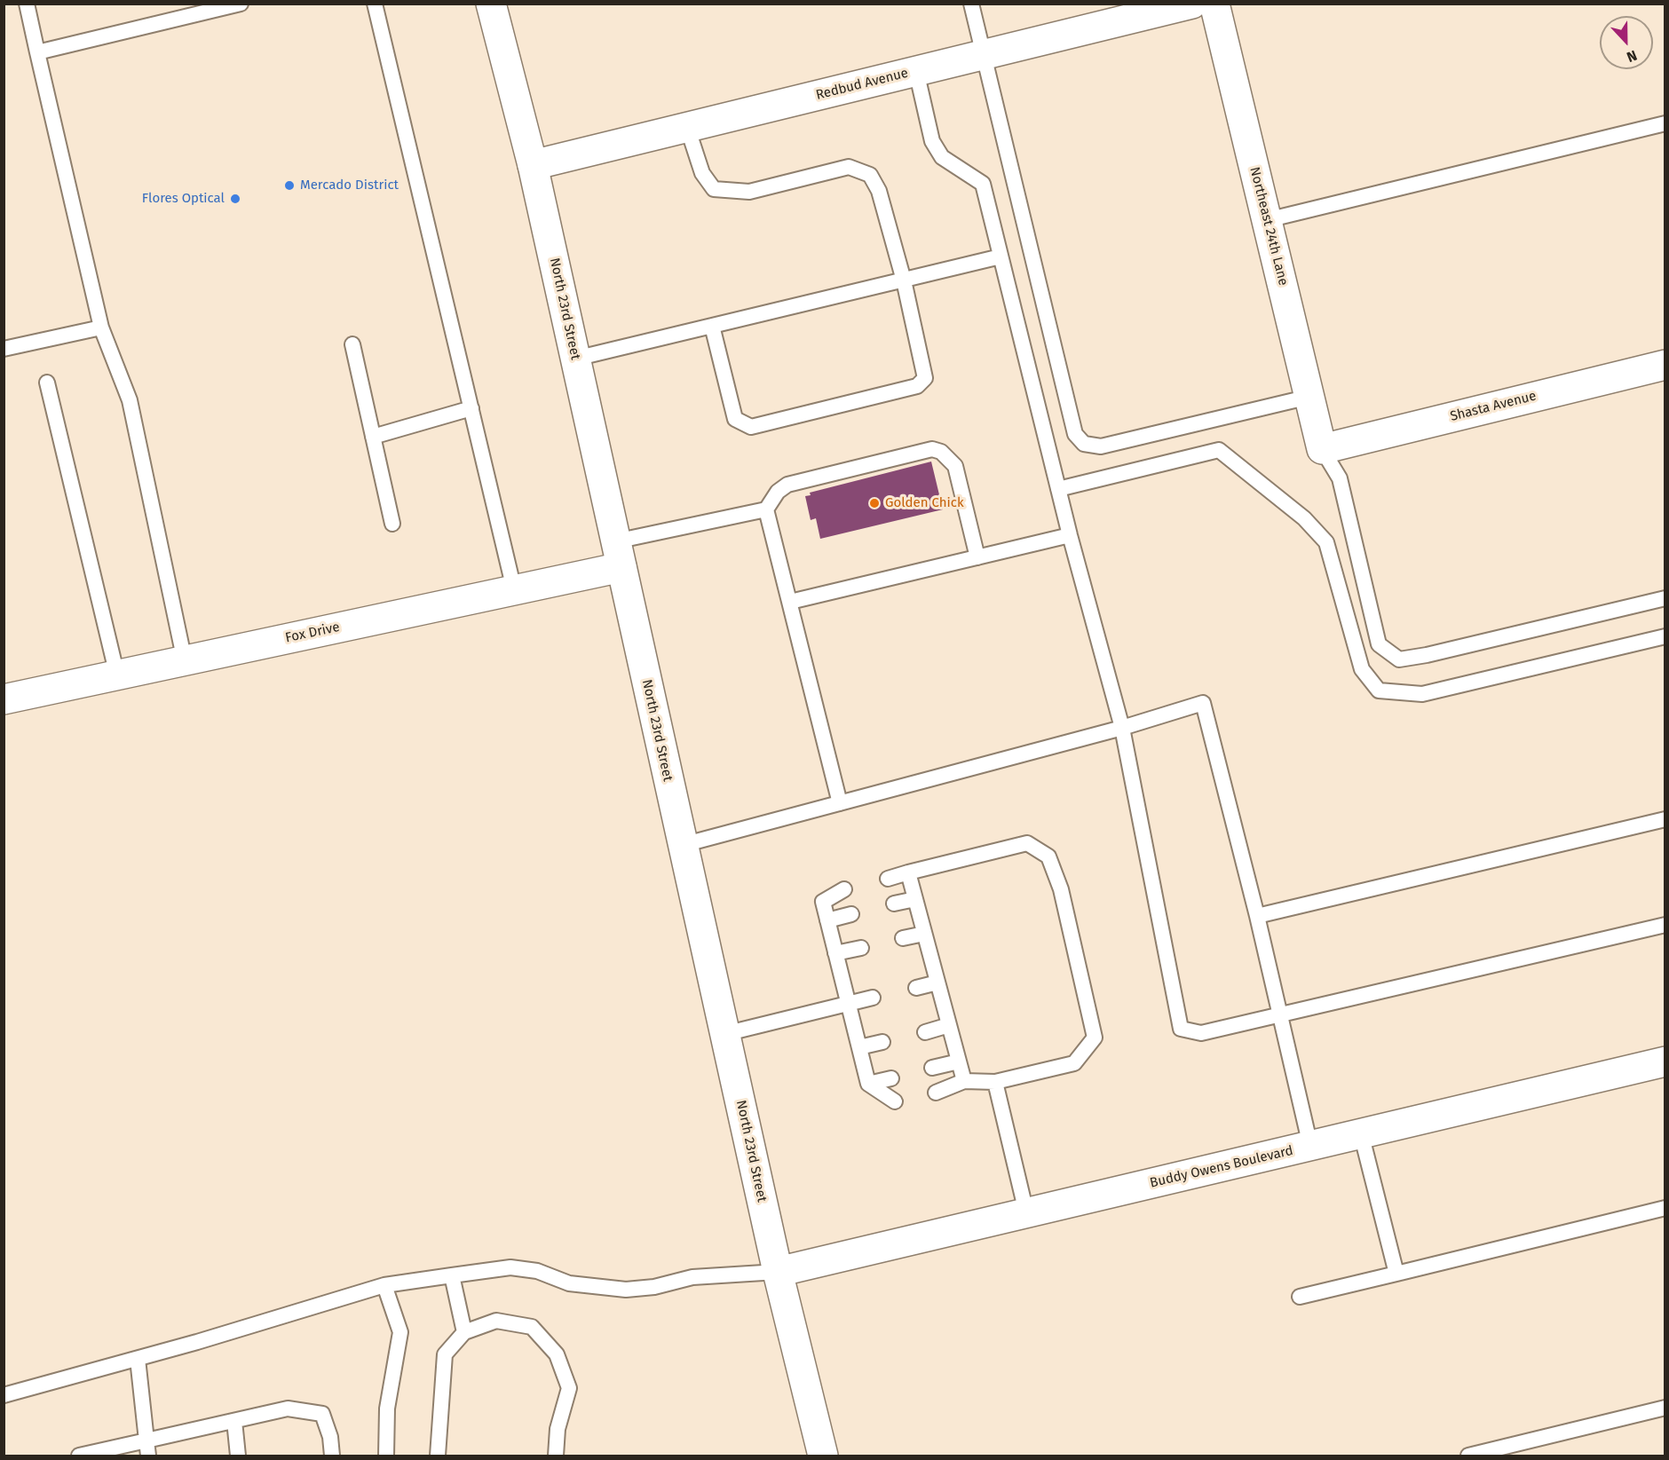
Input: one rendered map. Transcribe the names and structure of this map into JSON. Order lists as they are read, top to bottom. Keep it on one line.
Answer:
{"streets":{"main road":["Redbud Avenue","Northeast 24th Lane","North 23rd Street","Shasta Avenue","Fox Drive","Buddy Owens Boulevard"]},"crossings":[["Redbud Avenue","North 23rd Street"],["Northeast 24th Lane","Shasta Avenue"],["North 23rd Street","Fox Drive"],["North 23rd Street","Buddy Owens Boulevard"]],"places":["Mercado District","Flores Optical","Golden Chick"],"north":"bottom"}
